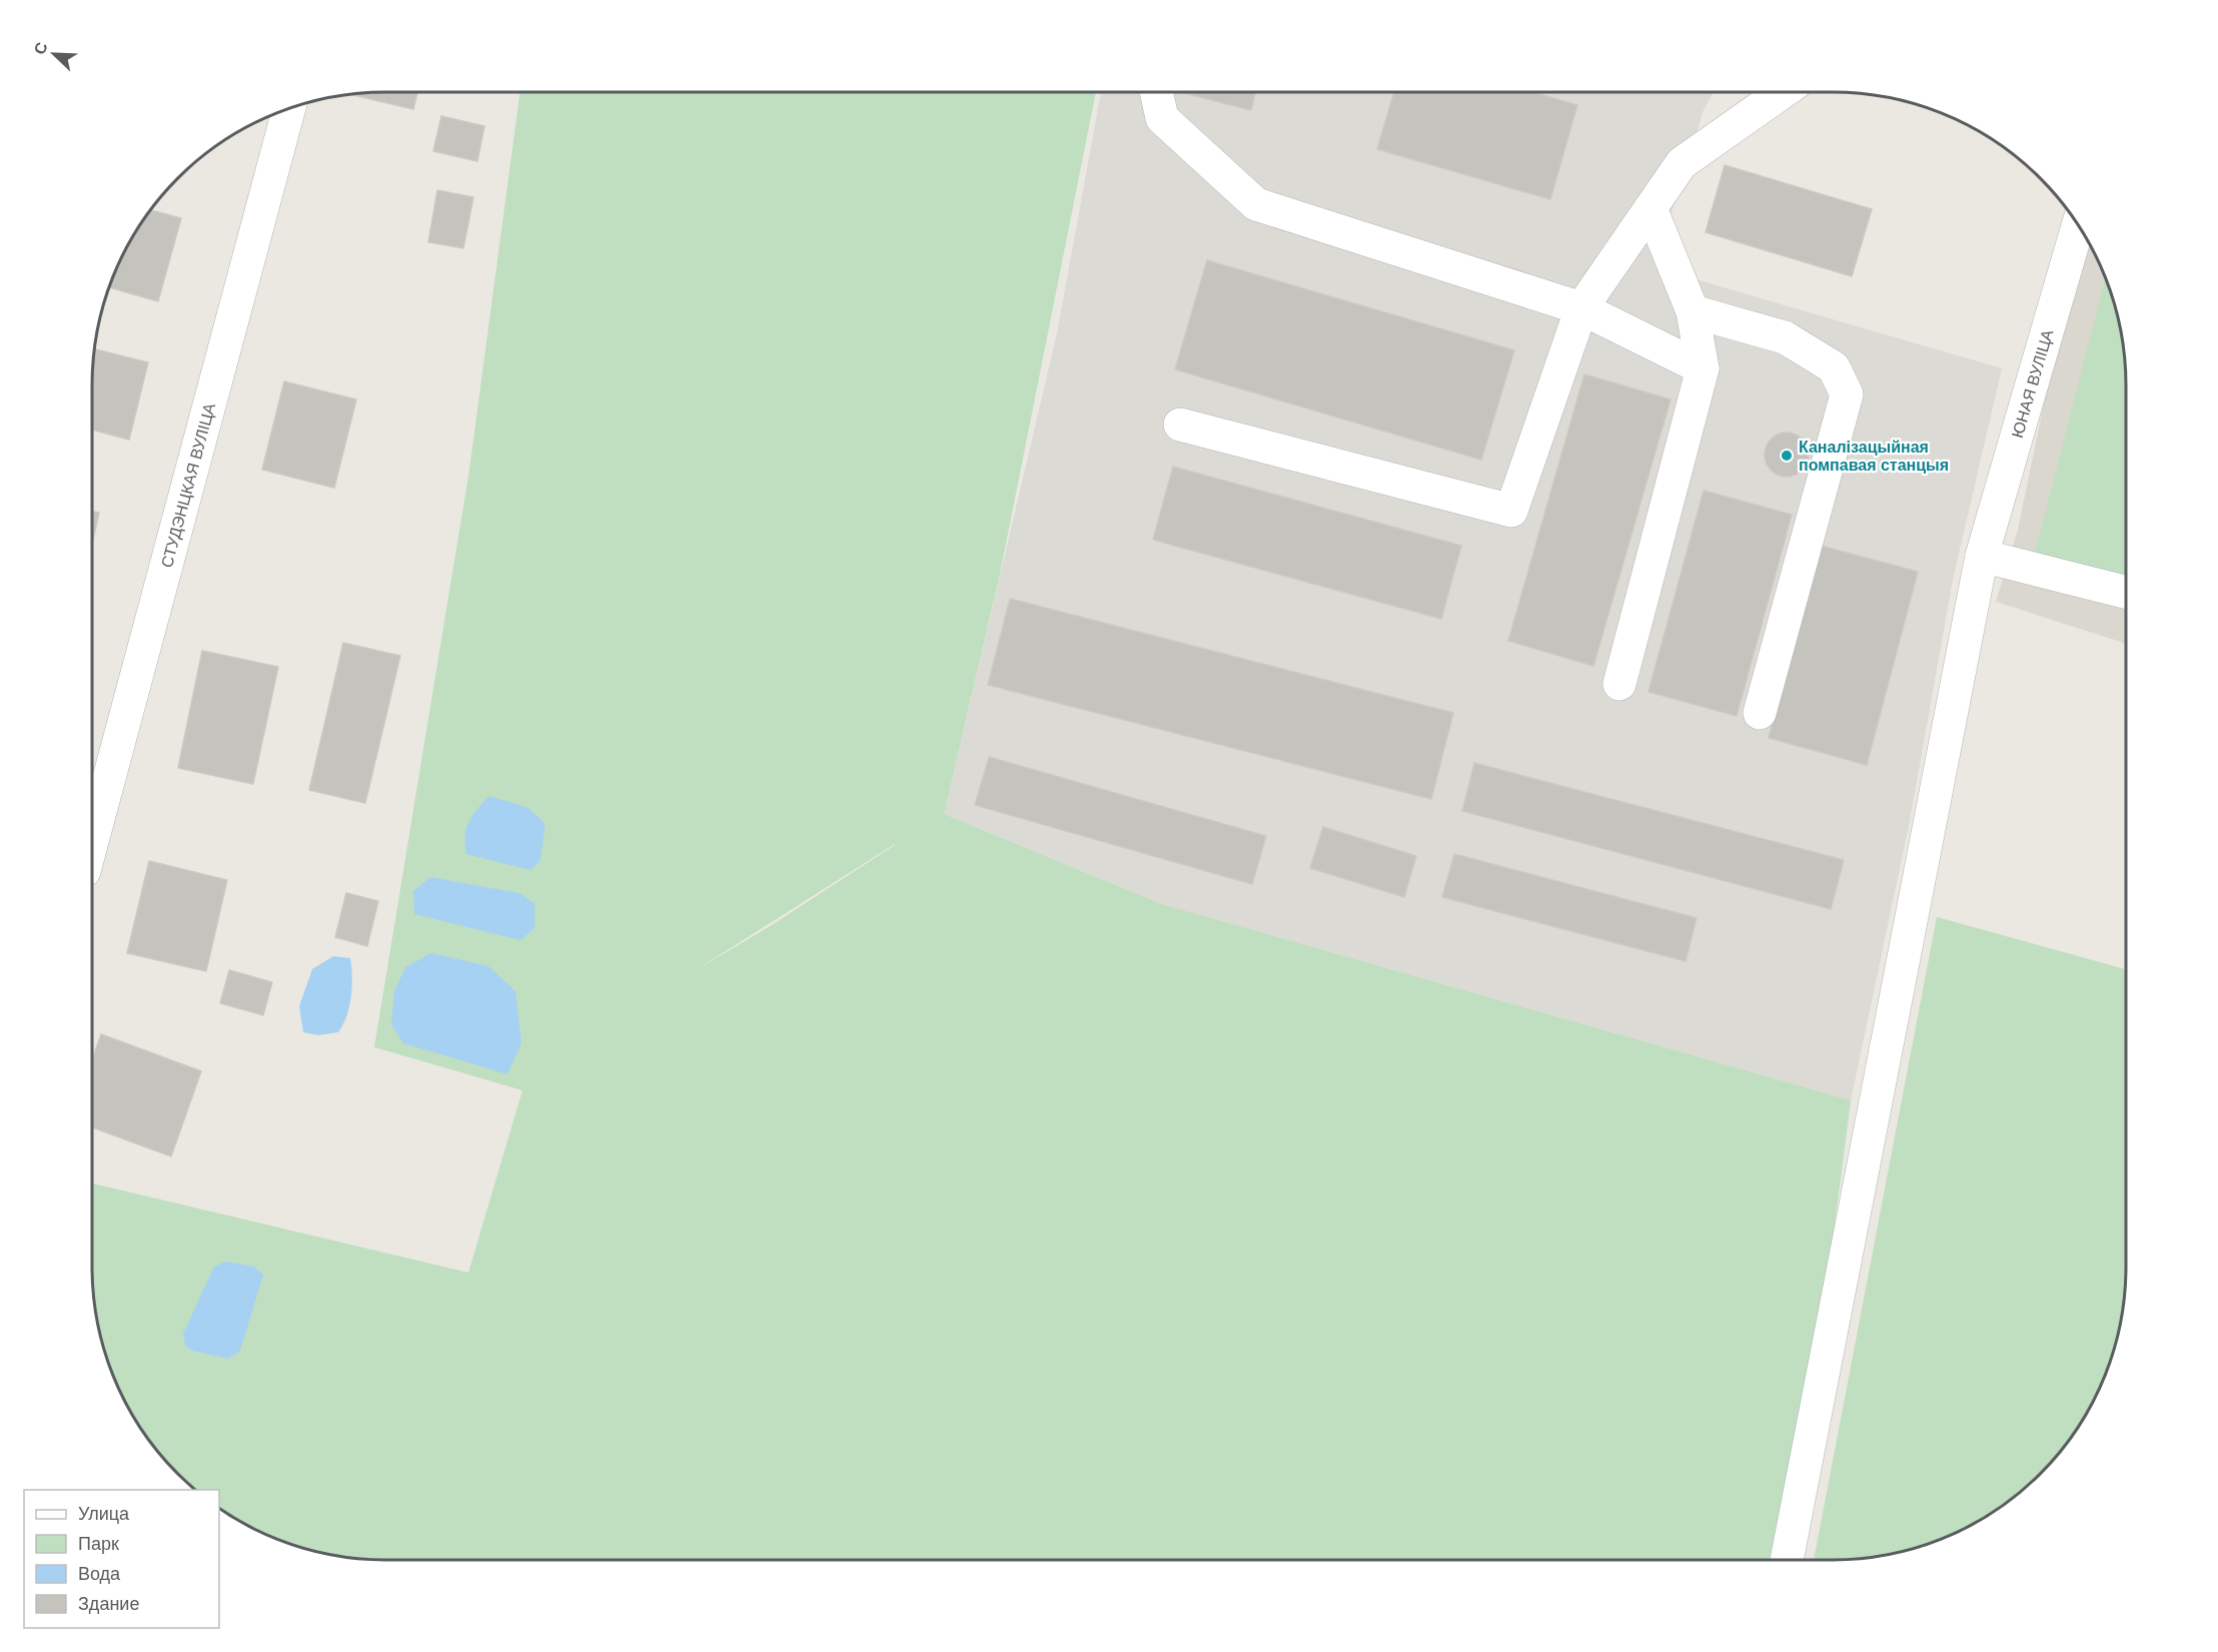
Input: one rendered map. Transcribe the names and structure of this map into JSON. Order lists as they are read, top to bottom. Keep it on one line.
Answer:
{"streets":{"street":["ЮНАЯ ВУЛІЦА","СТУДЭНЦКАЯ ВУЛІЦА"]},"places":["Каналізацыйная помпавая станцыя"],"legend":["Улица","Парк","Вода","Здание"],"north":"top left"}
